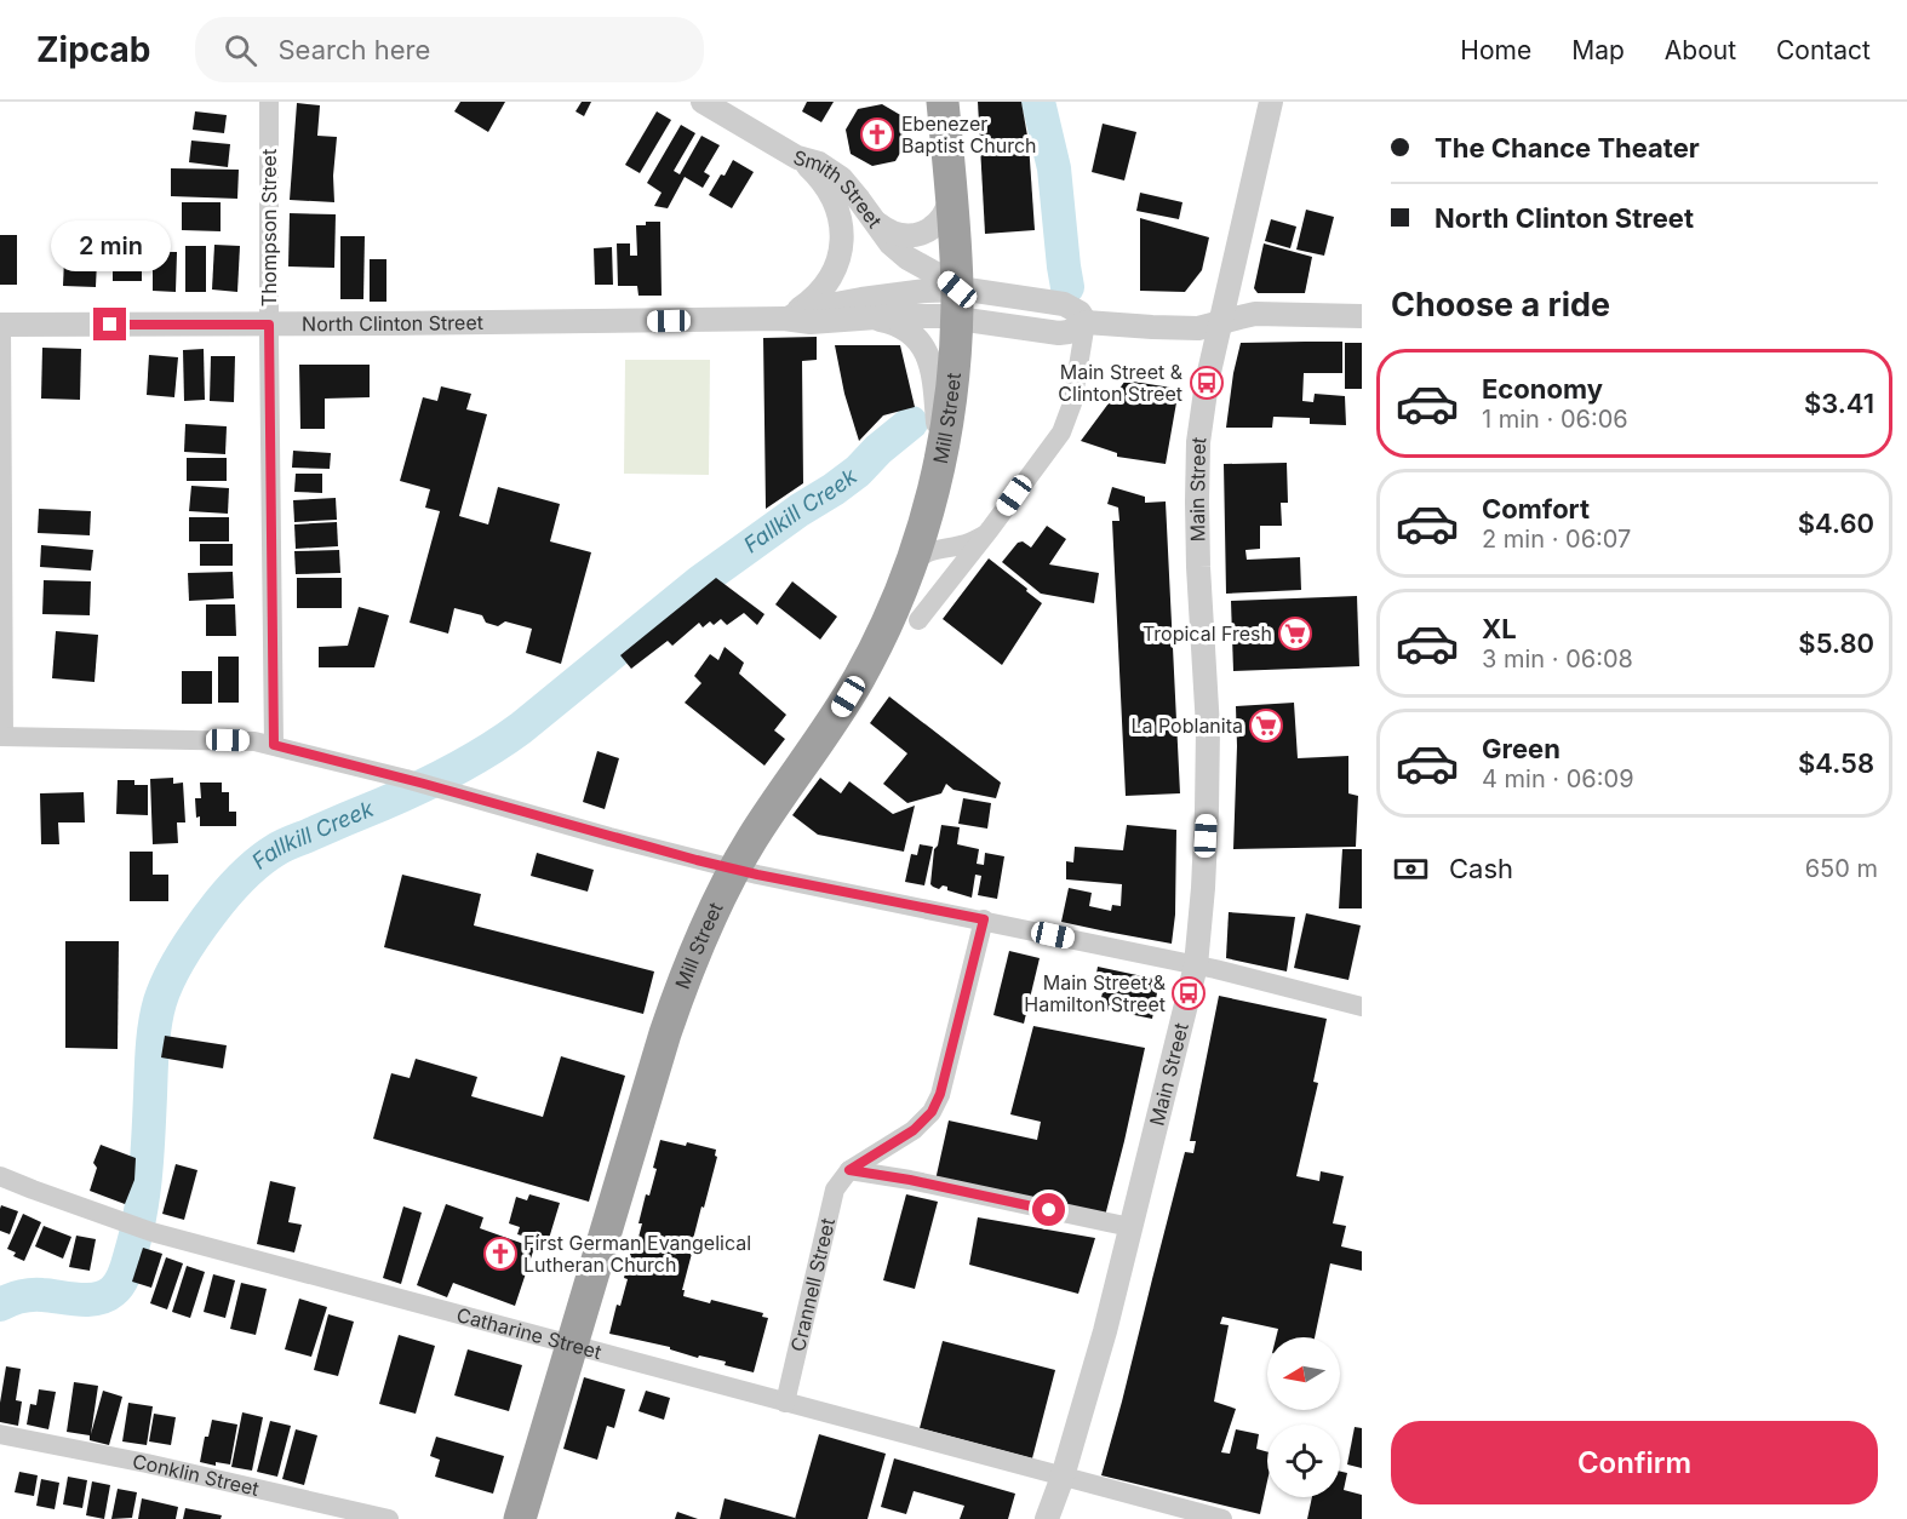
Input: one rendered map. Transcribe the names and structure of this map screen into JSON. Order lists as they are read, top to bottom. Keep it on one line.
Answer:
{"streets":{"highway":["Mill Street"],"street":["Smith Street","Thompson Street","North Clinton Street","Main Street","Crannell Street","Catharine Street","Conklin Street"]},"crossings":[["Smith Street","North Clinton Street"],["Smith Street","Mill Street"],["Thompson Street","North Clinton Street"],["North Clinton Street","Mill Street"],["North Clinton Street","Main Street"],["Mill Street","Catharine Street"],["Main Street","Catharine Street"],["Crannell Street","Catharine Street"]],"water":["Fallkill Creek"],"places":{"church":["Ebenezer Baptist Church","First German Evangelical Lutheran Church"],"bus stop":["Main Street & Clinton Street","Main Street & Hamilton Street"],"supermarket":["Tropical Fresh","La Poblanita"]},"north":"left","page":{"header":"Zipcab","search":"Search here","nav":["Home","Map","About","Contact"],"banner":["The Chance Theater","North Clinton Street"],"bubble":"2 min","heading":"Choose a ride","list":[{"name":"Economy","note":"1 min · 06:06","value":"$3.41"},{"name":"Comfort","note":"2 min · 06:07","value":"$4.60"},{"name":"XL","note":"3 min · 06:08","value":"$5.80"},{"name":"Green","note":"4 min · 06:09","value":"$4.58"}],"pay":["Cash","650 m"],"buttons":"Confirm"}}
